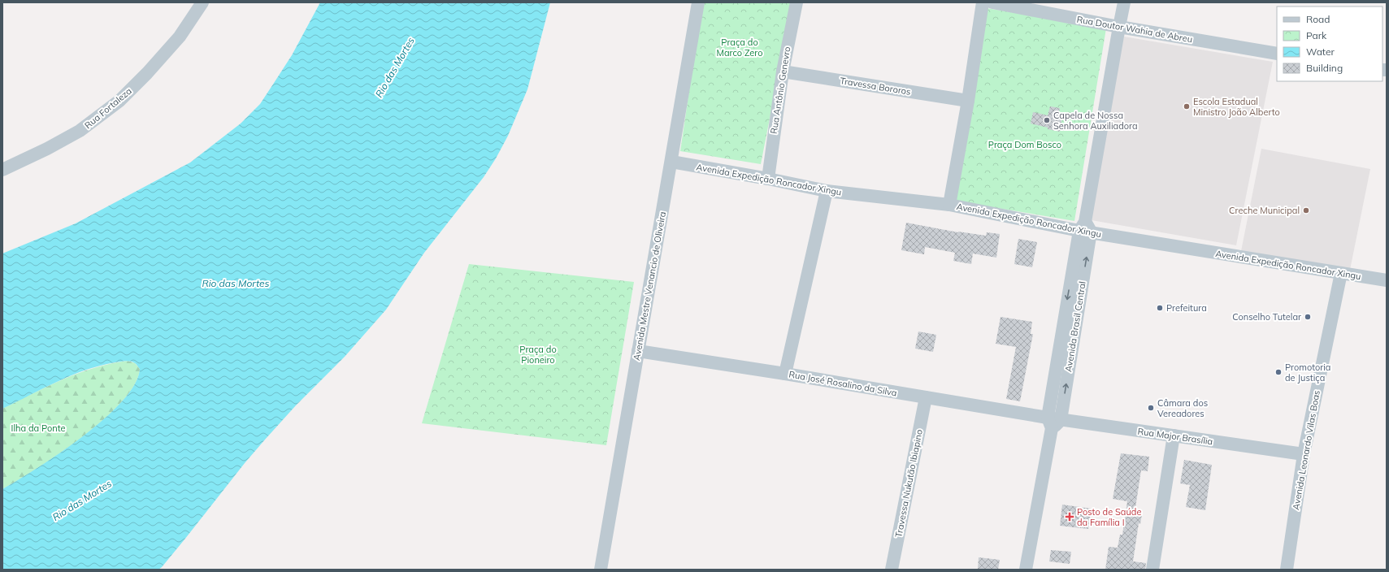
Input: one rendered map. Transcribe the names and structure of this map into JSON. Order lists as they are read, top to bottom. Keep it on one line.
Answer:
{"streets":{"street":["Rua Doutor Wahia de Abreu","Travessa Bororos","Rua Antônio Genevro","Rua Fortaleza","Avenida Expedição Roncador Xingu","Avenida Mestre Venancio de Oliveira","Avenida Brasil Central","Rua José Rosalino da Silva","Rua Major Brasília","Avenida Leonardo Vilas Boas","Travessa Nukutão Ibiapino"]},"crossings":[["Rua Doutor Wahia de Abreu","Avenida Brasil Central"],["Travessa Bororos","Rua Antônio Genevro"],["Rua Antônio Genevro","Avenida Expedição Roncador Xingu"],["Avenida Expedição Roncador Xingu","Avenida Mestre Venancio de Oliveira"],["Avenida Expedição Roncador Xingu","Avenida Brasil Central"],["Avenida Expedição Roncador Xingu","Avenida Leonardo Vilas Boas"],["Avenida Mestre Venancio de Oliveira","Rua José Rosalino da Silva"],["Avenida Brasil Central","Rua José Rosalino da Silva"],["Avenida Brasil Central","Rua Major Brasília"],["Rua José Rosalino da Silva","Rua Major Brasília"],["Rua José Rosalino da Silva","Travessa Nukutão Ibiapino"],["Rua Major Brasília","Avenida Leonardo Vilas Boas"]],"water":["Rio das Mortes"],"parks":["Praça do Marco Zero","Praça Dom Bosco","Praça do Pioneiro","Ilha da Ponte"],"places":{"other":["Escola Estadual Ministro João Alberto","Capela de Nossa Senhora Auxiliadora","Creche Municipal","Prefeitura","Conselho Tutelar","Promotoria de Justiça","Câmara dos Vereadores"],"health":["Posto de Saúde da Família I"]},"legend":["Road","Park","Water","Building"]}
